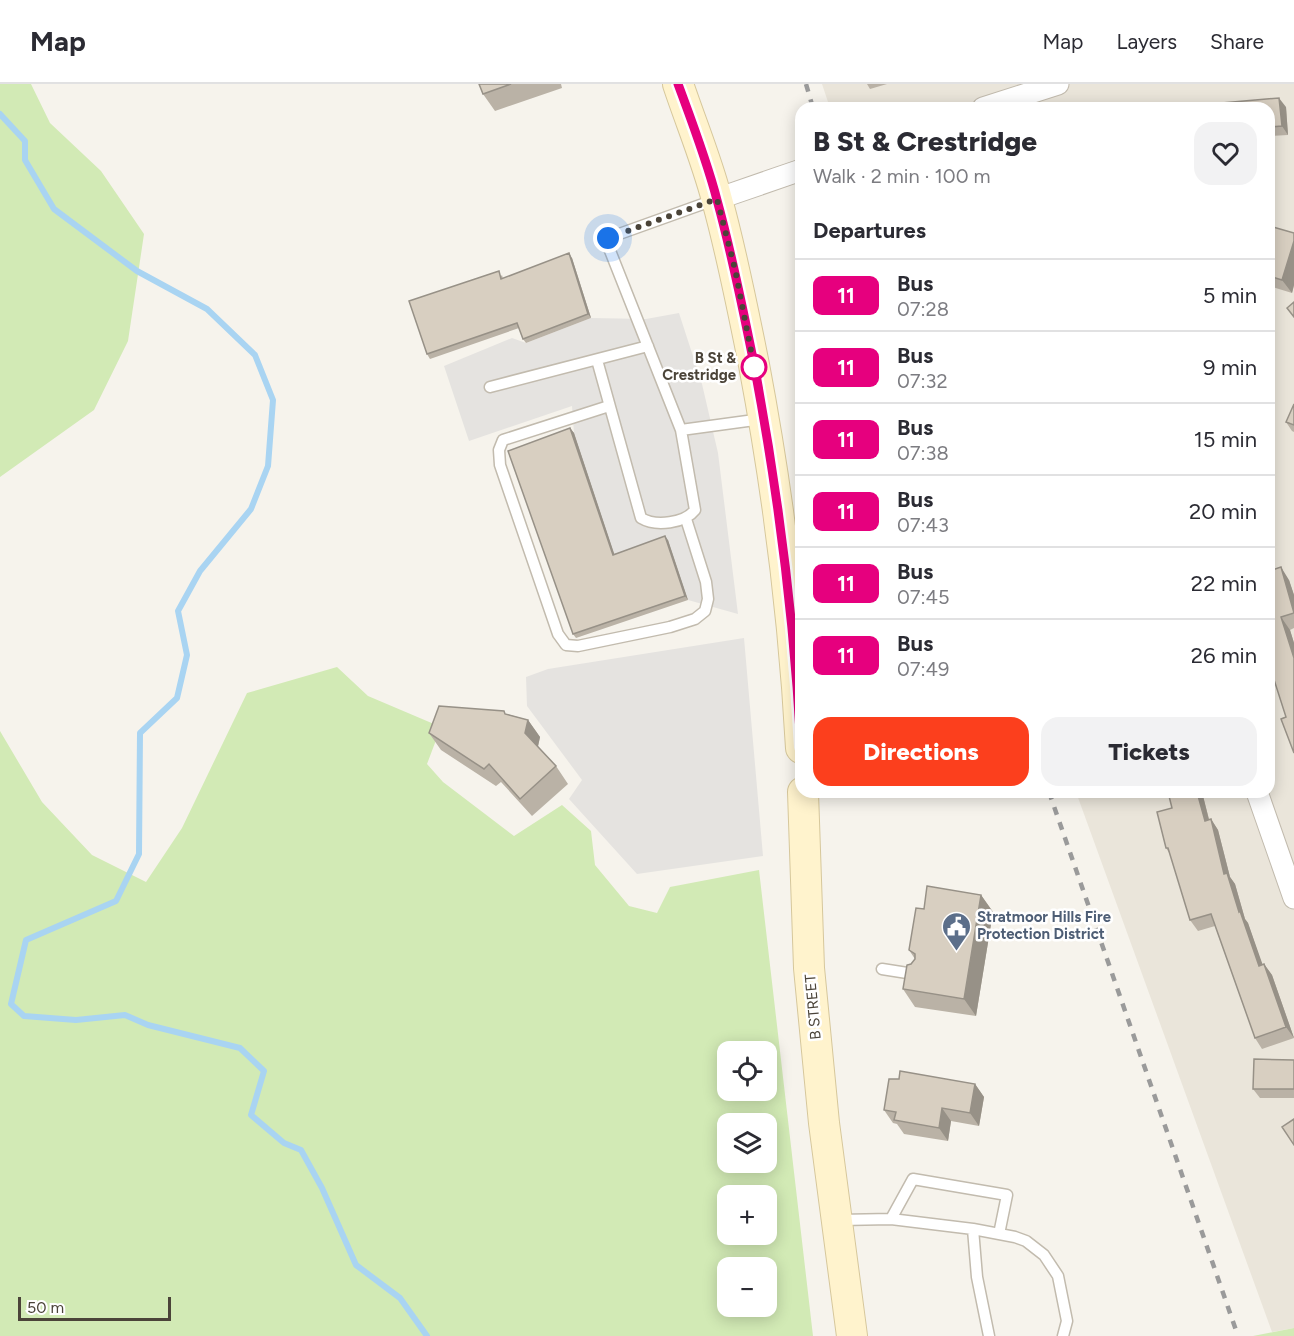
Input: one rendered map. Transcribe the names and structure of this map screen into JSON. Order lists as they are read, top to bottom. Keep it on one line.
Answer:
{"streets":{"main road":["B STREET"]},"places":{"other":["B St & Crestridge"],"public building":["Stratmoor Hills Fire Protection District"]},"lines":["bus line 11"],"scale_bar":"50 m","page":{"header":"Map","nav":["Map","Layers","Share"],"heading":[["B St & Crestridge","Walk · 2 min · 100 m"],"Departures"],"list":[{"mark":"11","name":"Bus","note":"07:28","value":"5 min"},{"mark":"11","name":"Bus","note":"07:32","value":"9 min"},{"mark":"11","name":"Bus","note":"07:38","value":"15 min"},{"mark":"11","name":"Bus","note":"07:43","value":"20 min"},{"mark":"11","name":"Bus","note":"07:45","value":"22 min"},{"mark":"11","name":"Bus","note":"07:49","value":"26 min"}],"buttons":["Directions","Tickets"],"map_buttons":["+","−"],"scale":"50 m"}}
